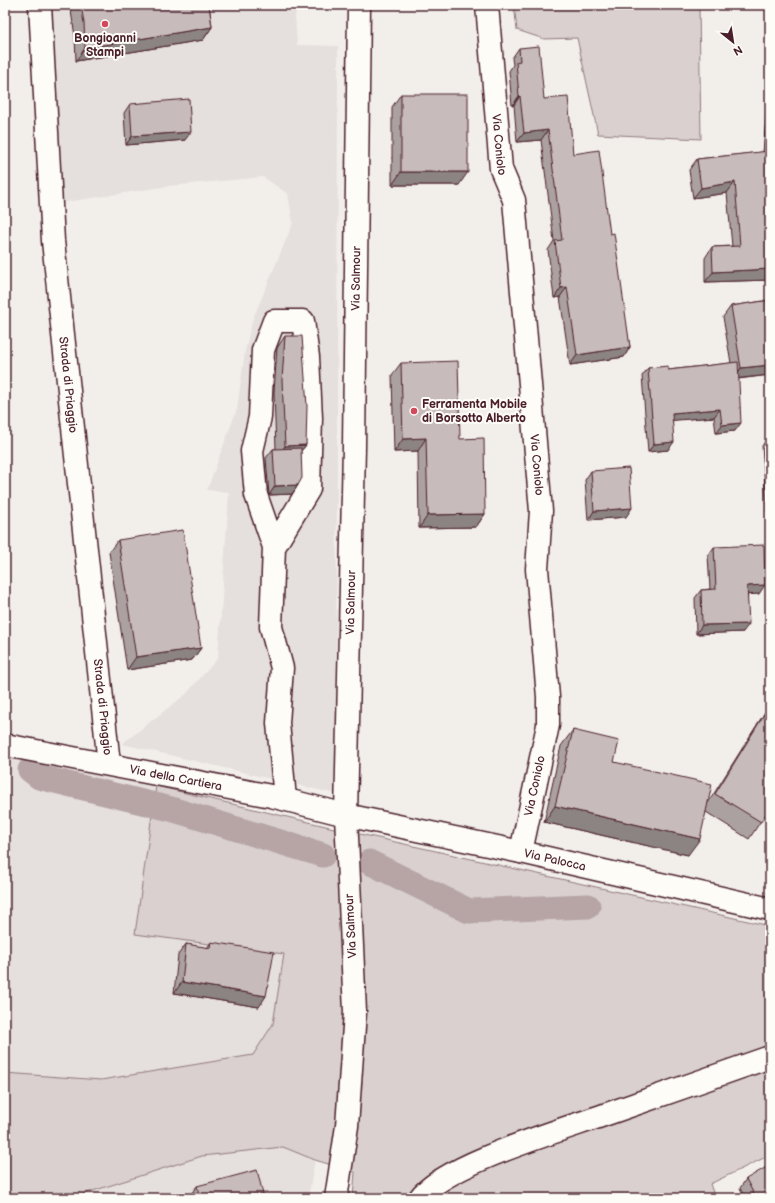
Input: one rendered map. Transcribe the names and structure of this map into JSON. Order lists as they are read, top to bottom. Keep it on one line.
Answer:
{"streets":{"street":["Via Coniolo","Via Salmour","Strada di Priaggio","Via della Cartiera","Via Palocca"]},"crossings":[["Via Coniolo","Via Palocca"],["Via Salmour","Via della Cartiera"],["Via Salmour","Via Palocca"],["Strada di Priaggio","Via della Cartiera"],["Via della Cartiera","Via Palocca"]],"places":["Bongioanni Stampi","Ferramenta Mobile di Borsotto Alberto"],"north":"bottom right"}
